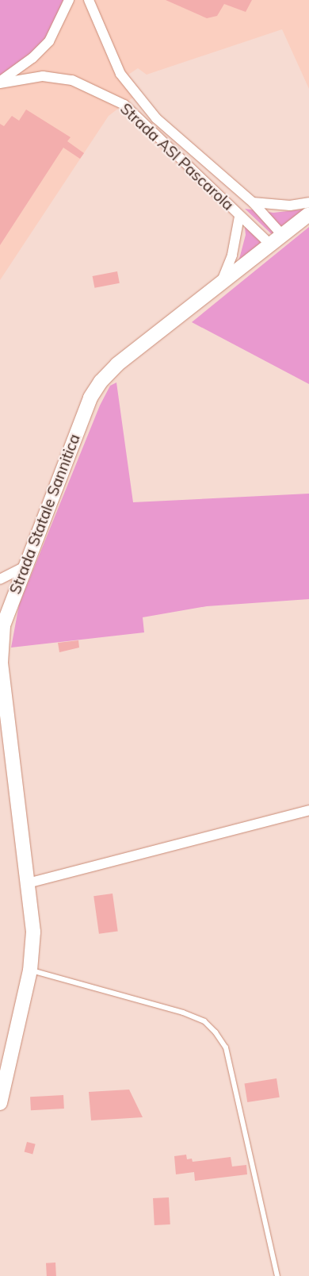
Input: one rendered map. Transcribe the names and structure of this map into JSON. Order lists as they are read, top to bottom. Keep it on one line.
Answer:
{"streets":{"main road":["Strada Statale Sannitica"],"street":["Strada ASI Pascarola"]},"crossings":[["Strada ASI Pascarola","Strada Statale Sannitica"]]}
